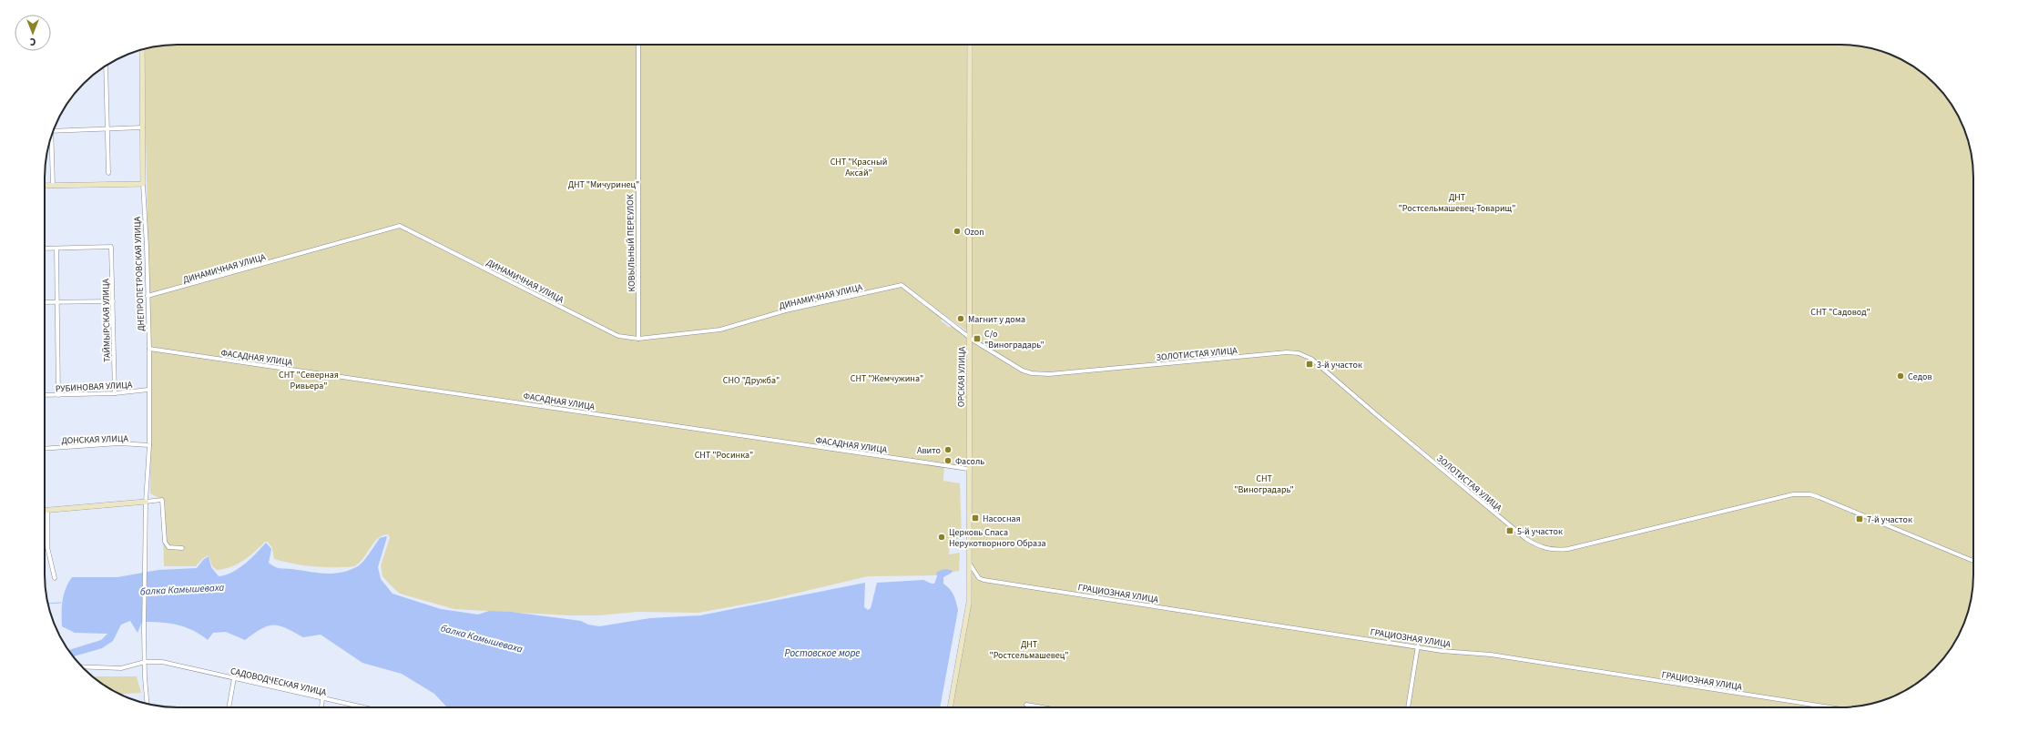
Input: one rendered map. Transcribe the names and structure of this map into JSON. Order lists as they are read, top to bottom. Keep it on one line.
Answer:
{"streets":{"main road":["ДНЕПРОПЕТРОВСКАЯ УЛИЦА","ОРСКАЯ УЛИЦА"],"street":["КОВЫЛЬНЫЙ ПЕРЕУЛОК","ДИНАМИЧНАЯ УЛИЦА","ТАЙМЫРСКАЯ УЛИЦА","ЗОЛОТИСТАЯ УЛИЦА","ФАСАДНАЯ УЛИЦА","РУБИНОВАЯ УЛИЦА","ДОНСКАЯ УЛИЦА","ГРАЦИОЗНАЯ УЛИЦА","САДОВОДЧЕСКАЯ УЛИЦА"]},"crossings":[["КОВЫЛЬНЫЙ ПЕРЕУЛОК","ДИНАМИЧНАЯ УЛИЦА"],["ДИНАМИЧНАЯ УЛИЦА","ДНЕПРОПЕТРОВСКАЯ УЛИЦА"],["ДИНАМИЧНАЯ УЛИЦА","ЗОЛОТИСТАЯ УЛИЦА"],["ДНЕПРОПЕТРОВСКАЯ УЛИЦА","ФАСАДНАЯ УЛИЦА"],["ДНЕПРОПЕТРОВСКАЯ УЛИЦА","РУБИНОВАЯ УЛИЦА"],["ДНЕПРОПЕТРОВСКАЯ УЛИЦА","ДОНСКАЯ УЛИЦА"],["ДНЕПРОПЕТРОВСКАЯ УЛИЦА","САДОВОДЧЕСКАЯ УЛИЦА"],["ТАЙМЫРСКАЯ УЛИЦА","РУБИНОВАЯ УЛИЦА"],["ЗОЛОТИСТАЯ УЛИЦА","ОРСКАЯ УЛИЦА"],["ФАСАДНАЯ УЛИЦА","ОРСКАЯ УЛИЦА"],["ОРСКАЯ УЛИЦА","ГРАЦИОЗНАЯ УЛИЦА"]],"water":["балка Камышеваха","Ростовское море"],"parks":["СНТ \"Красный Аксай\"","ДНТ \"Мичуринец\"","ДНТ \"Ростсельмашевец-Товарищ\"","СНТ \"Садовод\"","СНТ \"Северная Ривьера\"","СНТ \"Жемчужина\"","СНО \"Дружба\"","СНТ \"Росинка\"","СНТ \"Виноградарь\"","ДНТ \"Ростсельмашевец\""],"places":{"other":["Ozon","Магнит у дома","Седов","Авито","Фасоль","Церковь Спаса Нерукотворного Образа"],"transit":["С/о \"Виноградарь\"","3-й участок","Насосная","7-й участок","5-й участок"]},"north":"bottom"}
